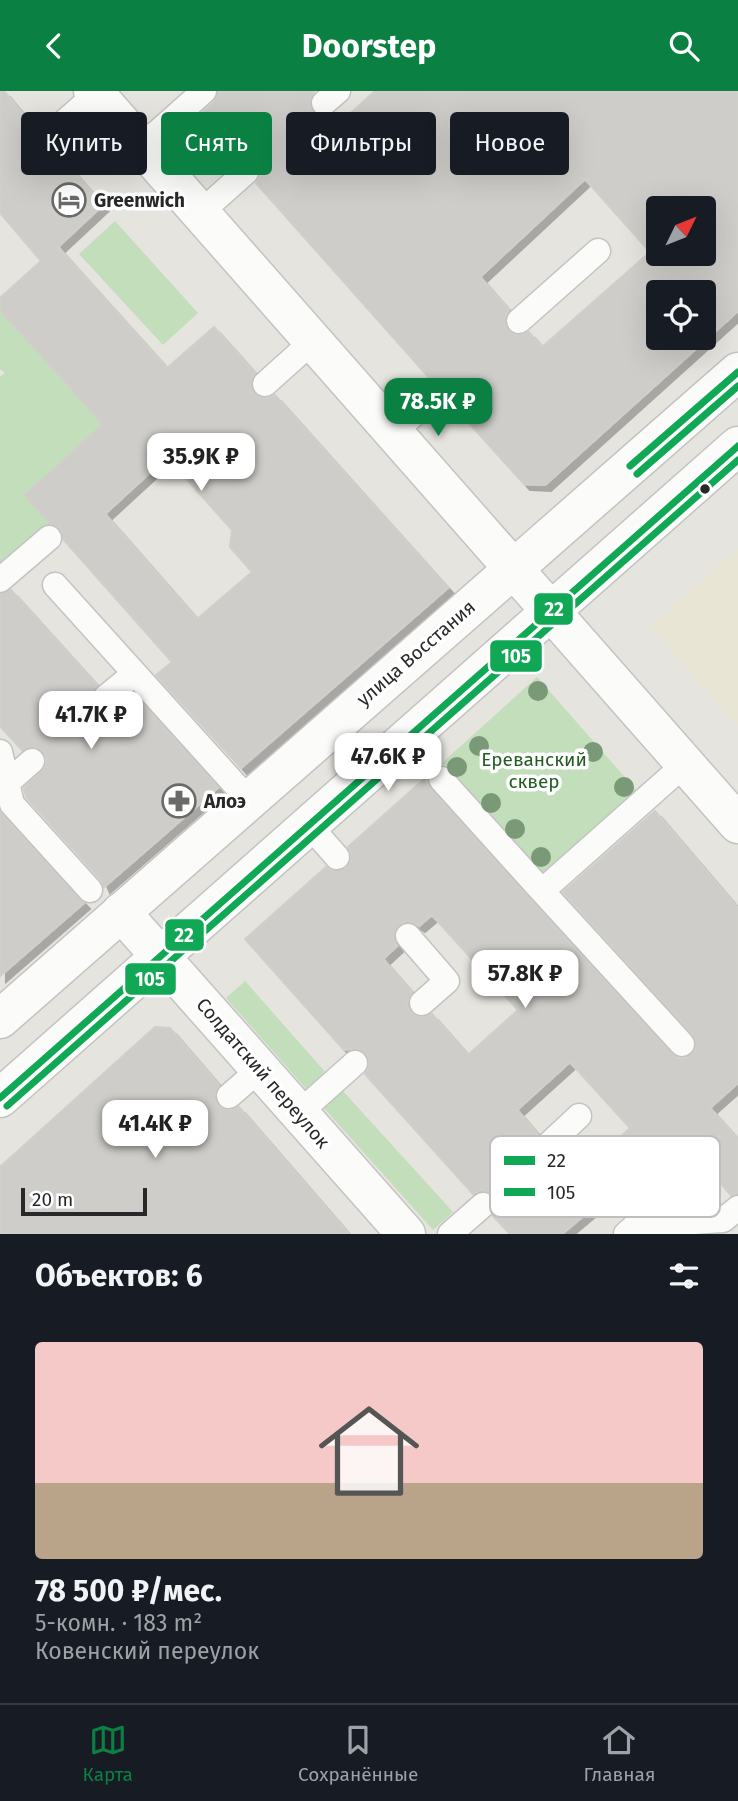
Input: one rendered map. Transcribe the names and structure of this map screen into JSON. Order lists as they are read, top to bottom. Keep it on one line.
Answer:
{"streets":{"street":["улица Восстания","Солдатский переулок"]},"crossings":[["улица Восстания","Солдатский переулок"]],"parks":["Ереванский сквер"],"places":{"hotel":["Greenwich"],"pharmacy":["Алоэ"]},"lines":["transit line 22","transit line 105"],"legend":["22","105"],"scale_bar":"20 m","north":"top right","page":{"header":"Doorstep","chip":["Купить","Снять","Фильтры","Новое"],"price":["78.5K ₽","35.9K ₽","41.7K ₽","47.6K ₽","57.8K ₽","41.4K ₽"],"scale":"20 m","heading":"Объектов: 6","list":[{"name":"78 500 ₽/мес.","note":"5-комн. · 183 m² · Ковенский переулок"}],"tabs":["Карта","Сохранённые","Главная"]}}
